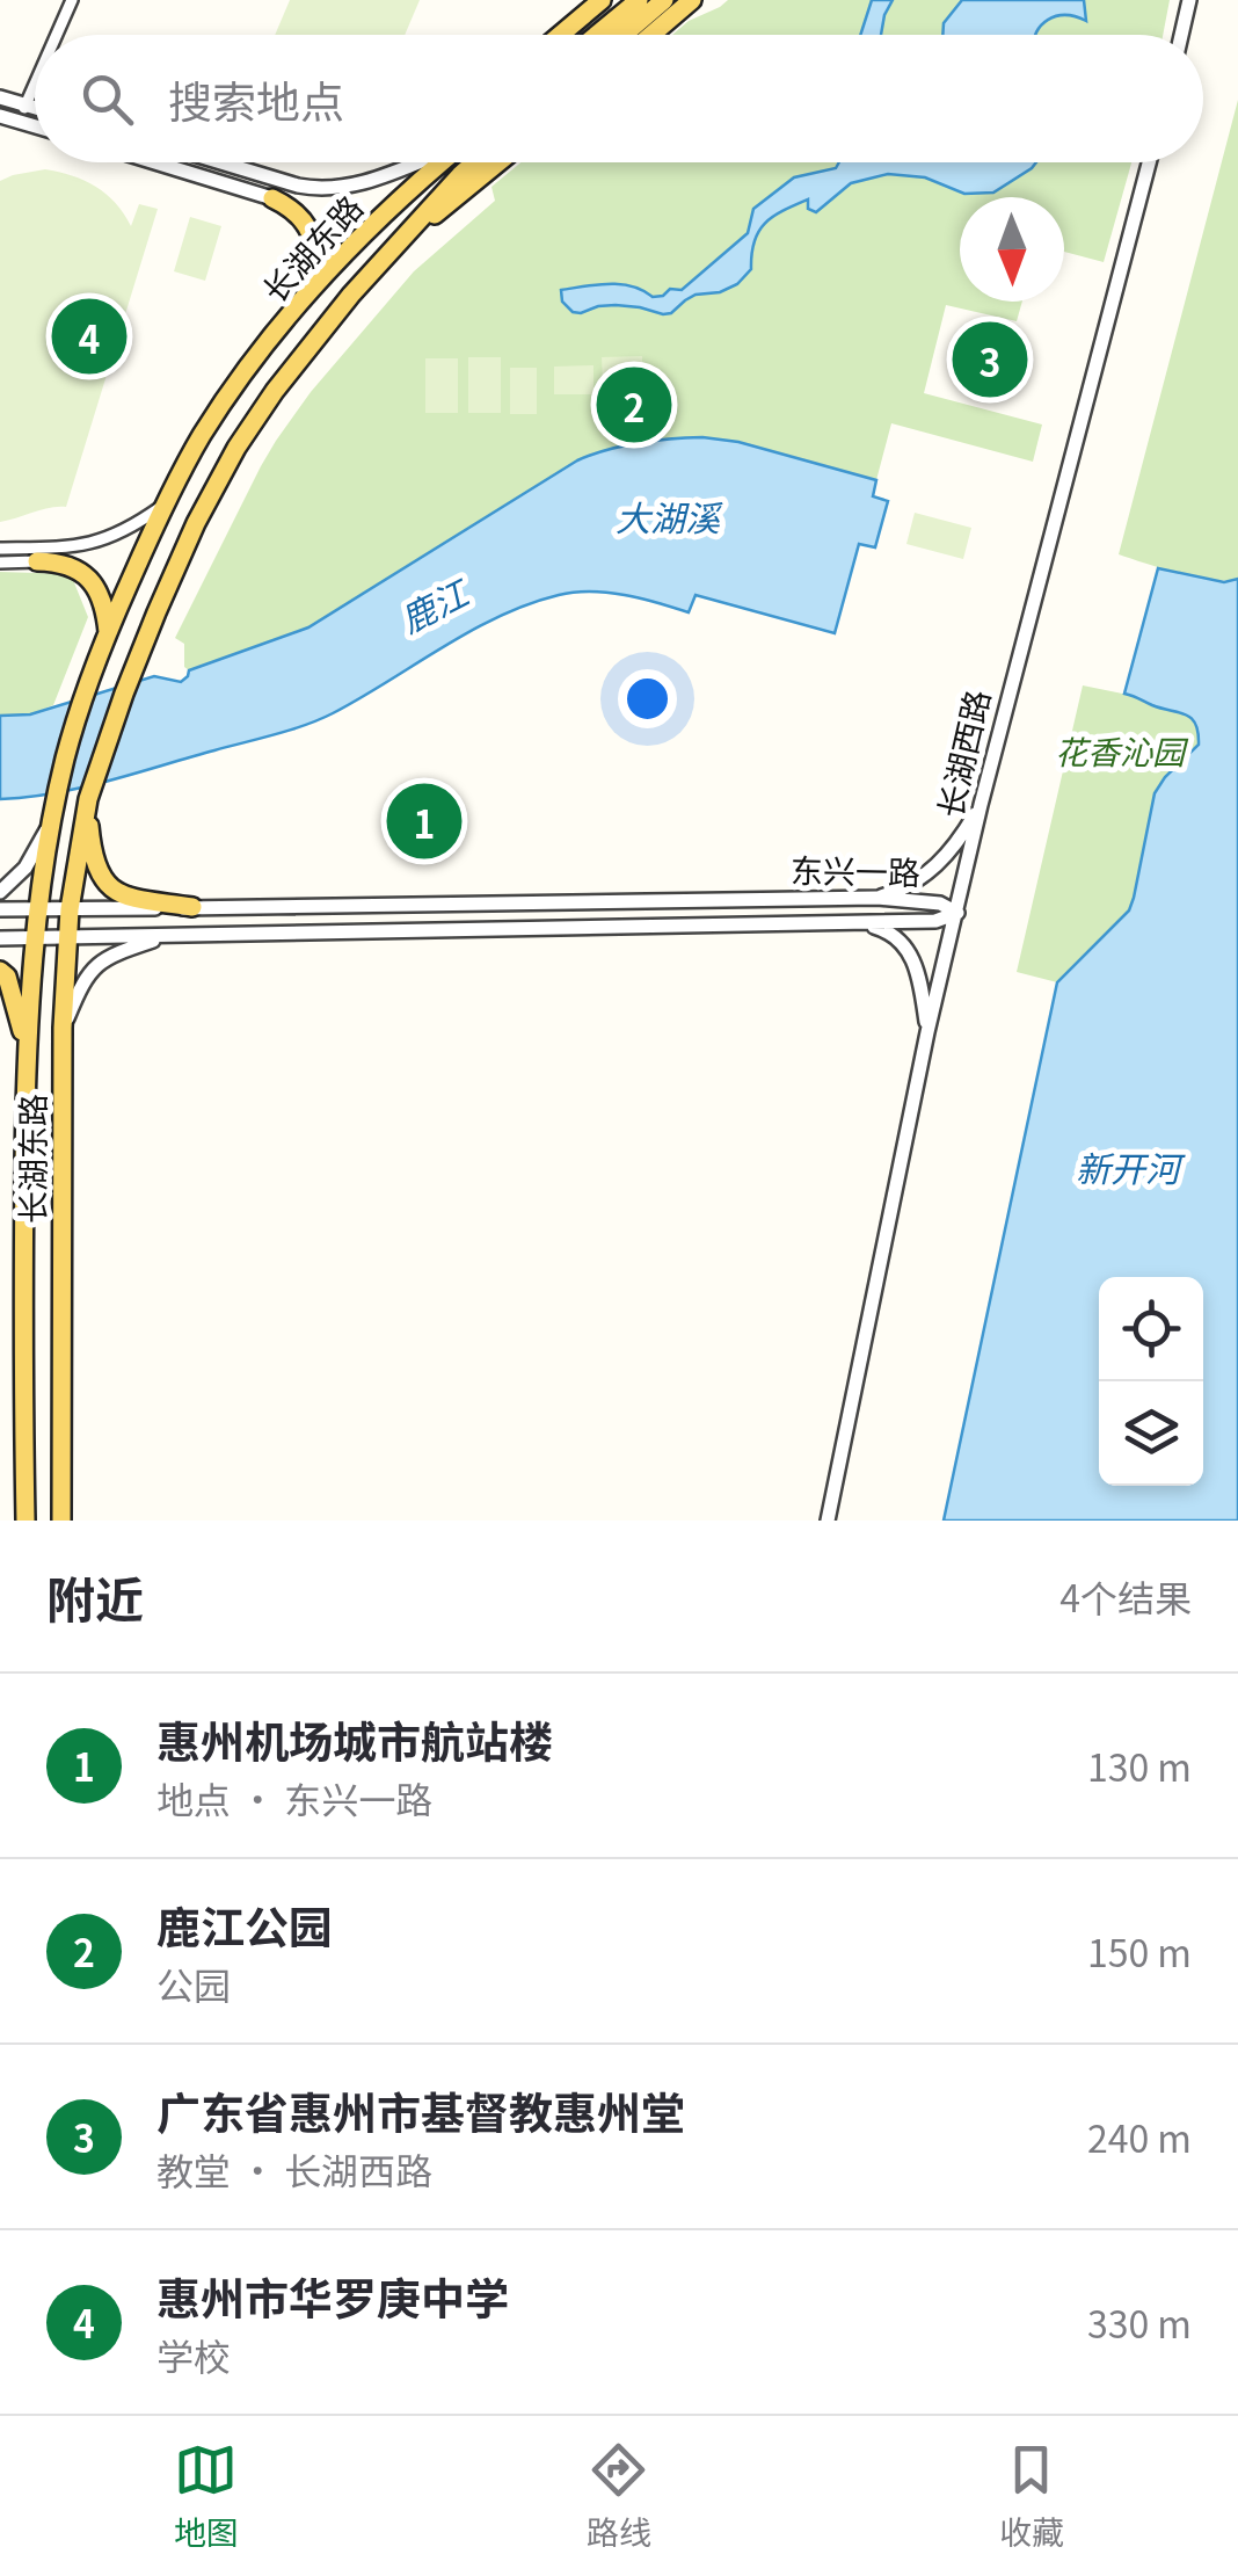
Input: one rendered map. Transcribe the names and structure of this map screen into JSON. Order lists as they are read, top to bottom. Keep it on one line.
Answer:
{"streets":{"main road":["长湖东路"],"street":["长湖西路","东兴一路"]},"crossings":[["长湖东路","东兴一路"],["长湖西路","东兴一路"]],"water":["大湖溪","鹿江","新开河"],"parks":["花香沁园"],"north":"bottom","page":{"search":"搜索地点","pins":["4","3","2","1"],"heading":["附近","4个结果"],"list":[{"mark":"1","name":"惠州机场城市航站楼","note":"地点 · 东兴一路","value":"130 m"},{"mark":"2","name":"鹿江公园","note":"公园","value":"150 m"},{"mark":"3","name":"广东省惠州市基督教惠州堂","note":"教堂 · 长湖西路","value":"240 m"},{"mark":"4","name":"惠州市华罗庚中学","note":"学校","value":"330 m"}],"nav":["地图","路线","收藏"]}}
